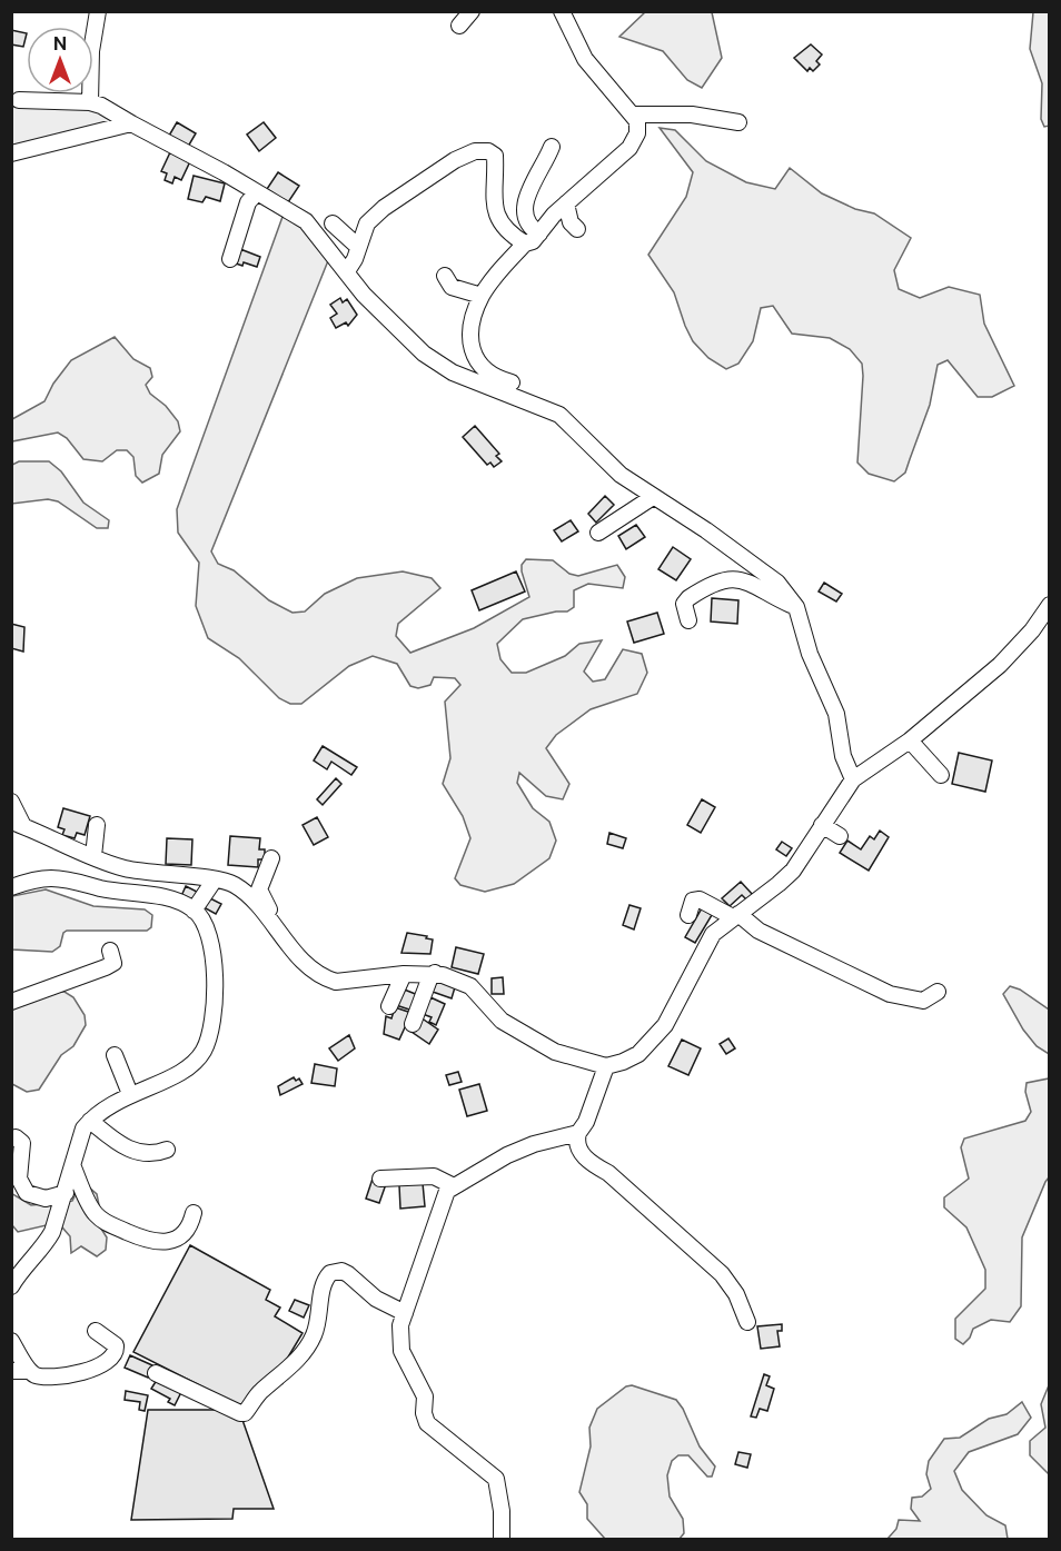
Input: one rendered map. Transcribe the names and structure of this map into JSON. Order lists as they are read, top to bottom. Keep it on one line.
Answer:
{"north":"top"}
